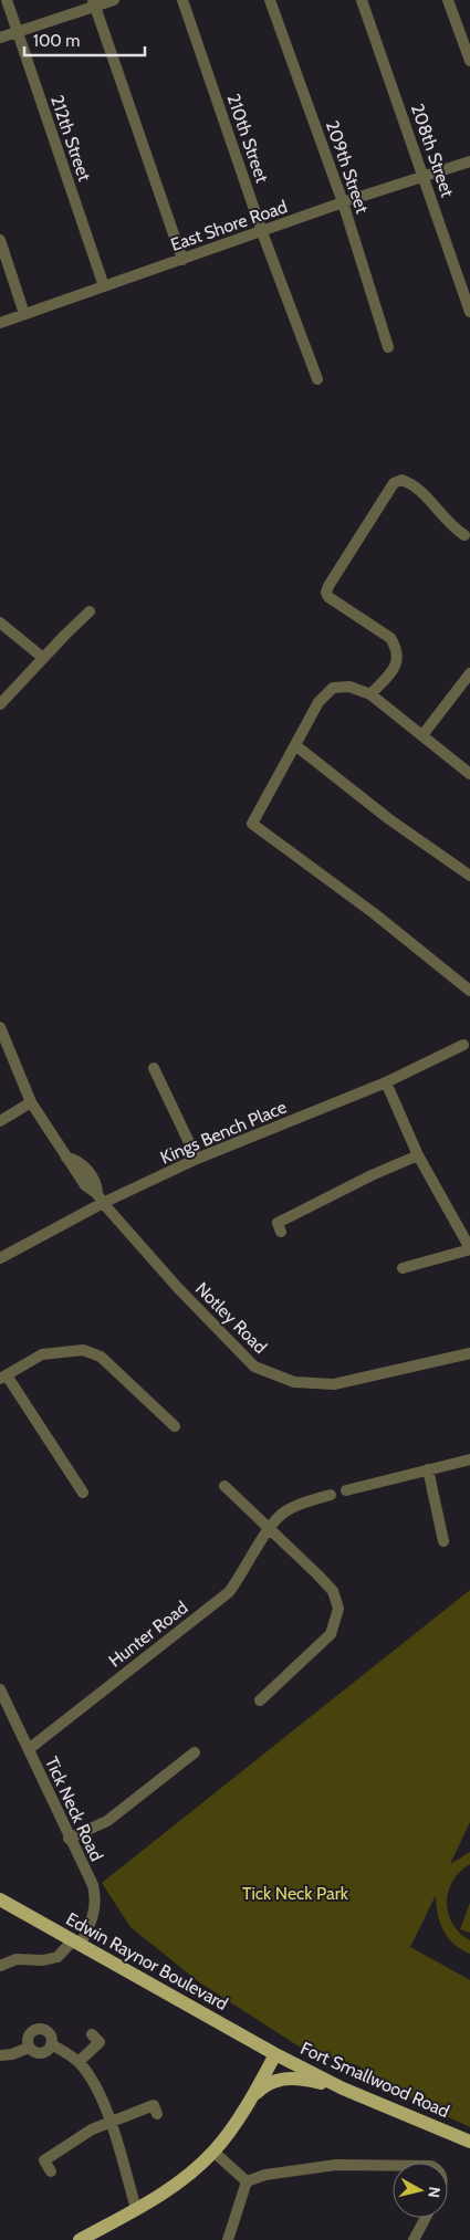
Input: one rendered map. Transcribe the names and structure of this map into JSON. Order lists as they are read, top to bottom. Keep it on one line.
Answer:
{"streets":{"main road":["Edwin Raynor Boulevard","Fort Smallwood Road"],"street":["212th Street","210th Street","208th Street","209th Street","East Shore Road","Kings Bench Place","Notley Road","Hunter Road","Tick Neck Road"]},"crossings":[["212th Street","East Shore Road"],["210th Street","East Shore Road"],["208th Street","East Shore Road"],["209th Street","East Shore Road"],["Kings Bench Place","Notley Road"],["Hunter Road","Tick Neck Road"],["Tick Neck Road","Edwin Raynor Boulevard"],["Edwin Raynor Boulevard","Fort Smallwood Road"]],"parks":["Tick Neck Park"],"scale_bar":"100 m","north":"right"}
